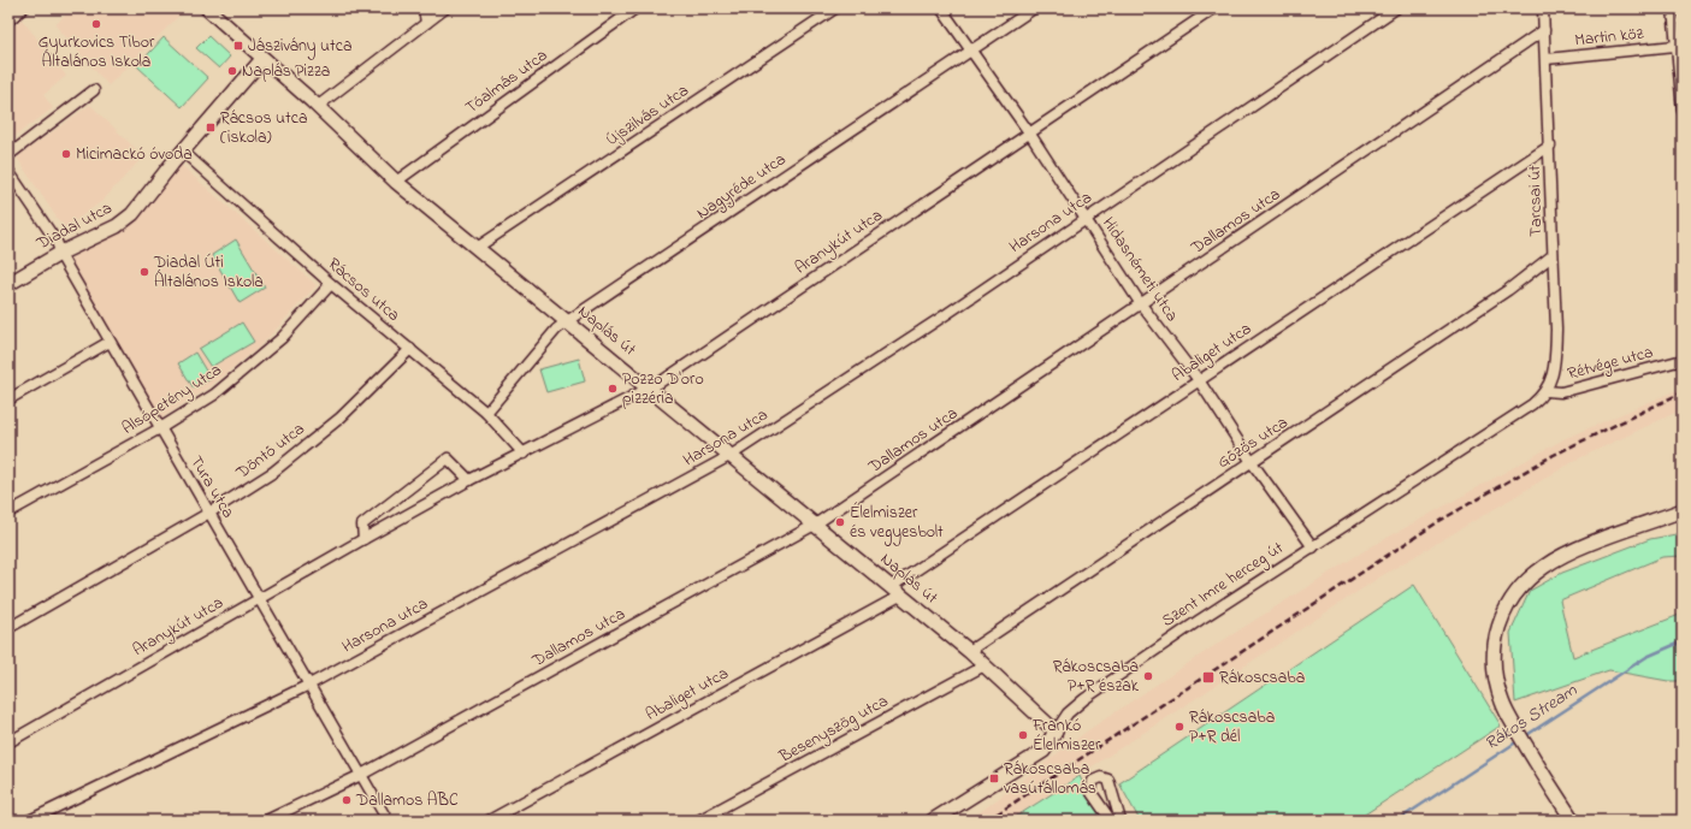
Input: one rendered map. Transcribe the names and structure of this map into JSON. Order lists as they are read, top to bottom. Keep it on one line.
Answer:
{"streets":{"street":["Martin köz","Tóalmás utca","Újszilvás utca","Nagyréde utca","Tarcsai út","Dallamos utca","Harsona utca","Diadal utca","Aranykút utca","Hidasnémeti utca","Rácsos utca","Naplás út","Abaliget utca","Rétvége utca","Alsópetény utca","Gőzös utca","Döntő utca","Tura utca","Szent Imre herceg út","Besenyszög utca"]},"crossings":[["Martin köz","Tarcsai út"],["Tóalmás utca","Naplás út"],["Újszilvás utca","Naplás út"],["Nagyréde utca","Hidasnémeti utca"],["Nagyréde utca","Rácsos utca"],["Nagyréde utca","Naplás út"],["Tarcsai út","Dallamos utca"],["Tarcsai út","Abaliget utca"],["Tarcsai út","Rétvége utca"],["Tarcsai út","Gőzös utca"],["Tarcsai út","Szent Imre herceg út"],["Dallamos utca","Hidasnémeti utca"],["Dallamos utca","Naplás út"],["Dallamos utca","Tura utca"],["Harsona utca","Hidasnémeti utca"],["Harsona utca","Naplás út"],["Harsona utca","Tura utca"],["Diadal utca","Rácsos utca"],["Diadal utca","Naplás út"],["Diadal utca","Tura utca"],["Aranykút utca","Hidasnémeti utca"],["Aranykút utca","Rácsos utca"],["Aranykút utca","Naplás út"],["Aranykút utca","Tura utca"],["Hidasnémeti utca","Abaliget utca"],["Hidasnémeti utca","Gőzös utca"],["Hidasnémeti utca","Szent Imre herceg út"],["Rácsos utca","Alsópetény utca"],["Rácsos utca","Döntő utca"],["Naplás út","Abaliget utca"],["Naplás út","Gőzös utca"],["Naplás út","Szent Imre herceg út"],["Naplás út","Besenyszög utca"],["Rétvége utca","Szent Imre herceg út"],["Alsópetény utca","Tura utca"],["Döntő utca","Tura utca"]],"water":["Rákos Stream"],"places":{"other":["Gyurkovics Tibor Általános Iskola","Naplás Pizza","Micimackó óvoda","Diadal Úti Általános Iskola","Pozzo D'oro pizzéria","Élelmiszer és vegyesbolt","Rákoscsaba P+R észak","Rákoscsaba P+R dél","Frankó Élelmiszer","Dallamos ABC"],"transit":["Jászivány utca","Rácsos utca (iskola)","Rákoscsaba","Rákoscsaba vasútállomás"]}}
